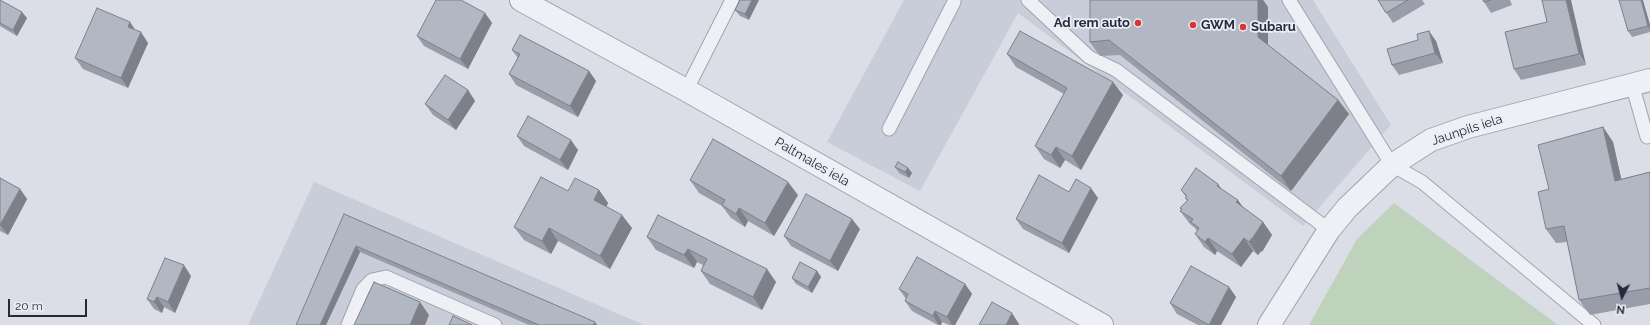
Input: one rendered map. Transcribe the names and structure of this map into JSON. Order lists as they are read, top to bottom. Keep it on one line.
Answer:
{"streets":{"street":["Jaunpils iela","Paltmales iela"]},"places":["Ad rem auto","GWM","Subaru"],"scale_bar":"20 m","north":"bottom"}
